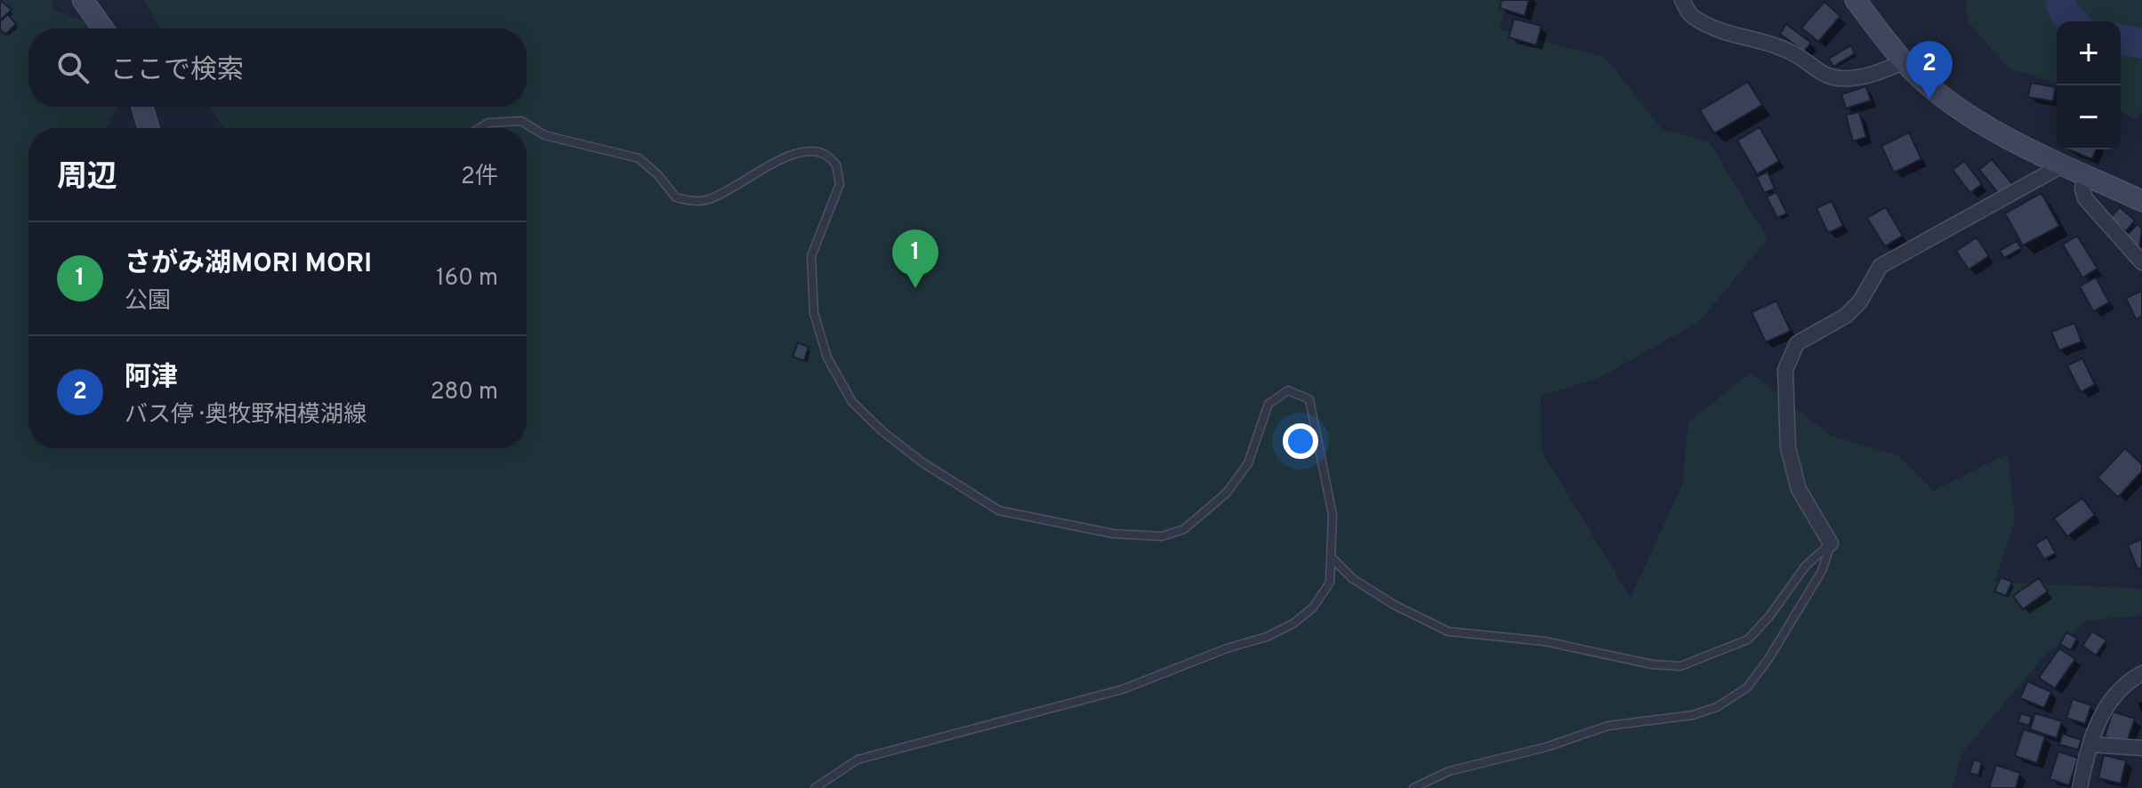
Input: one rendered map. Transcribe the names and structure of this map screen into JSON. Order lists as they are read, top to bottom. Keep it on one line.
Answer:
{"page":{"map_buttons":["+","−"],"search":"ここで検索","pins":["2","1"],"heading":["周辺","2件"],"list":[{"mark":"1","name":"さがみ湖MORI MORI","note":"公園","value":"160 m"},{"mark":"2","name":"阿津","note":"バス停 · 奥牧野相模湖線","value":"280 m"}]}}
